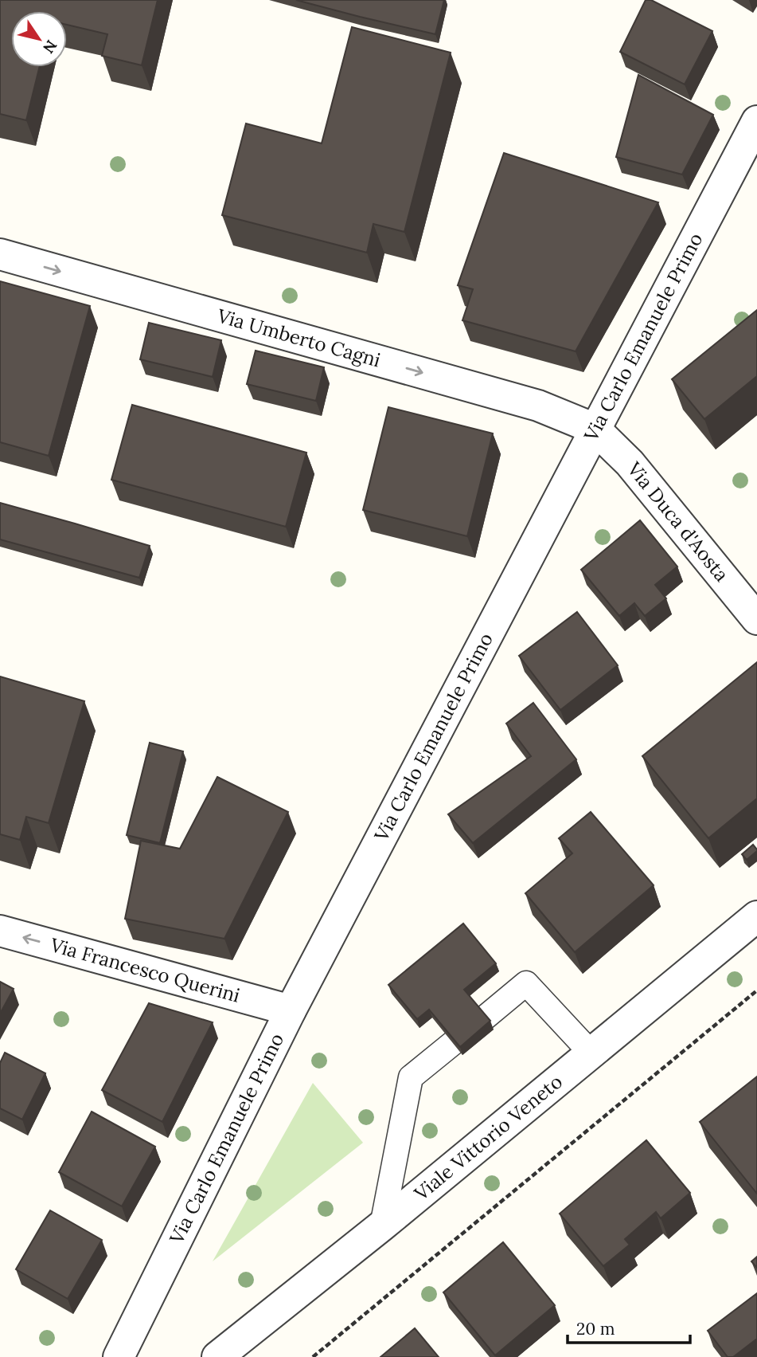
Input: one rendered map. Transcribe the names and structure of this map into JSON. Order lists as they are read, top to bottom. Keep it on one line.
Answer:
{"streets":{"street":["Via Carlo Emanuele Primo","Via Umberto Cagni","Via Duca d'Aosta","Via Francesco Querini","Viale Vittorio Veneto"]},"crossings":[["Via Carlo Emanuele Primo","Via Umberto Cagni"],["Via Carlo Emanuele Primo","Via Duca d'Aosta"],["Via Carlo Emanuele Primo","Via Francesco Querini"],["Via Umberto Cagni","Via Duca d'Aosta"]],"one_way":["Via Umberto Cagni","Via Francesco Querini"],"scale_bar":"20 m","north":"bottom right"}
